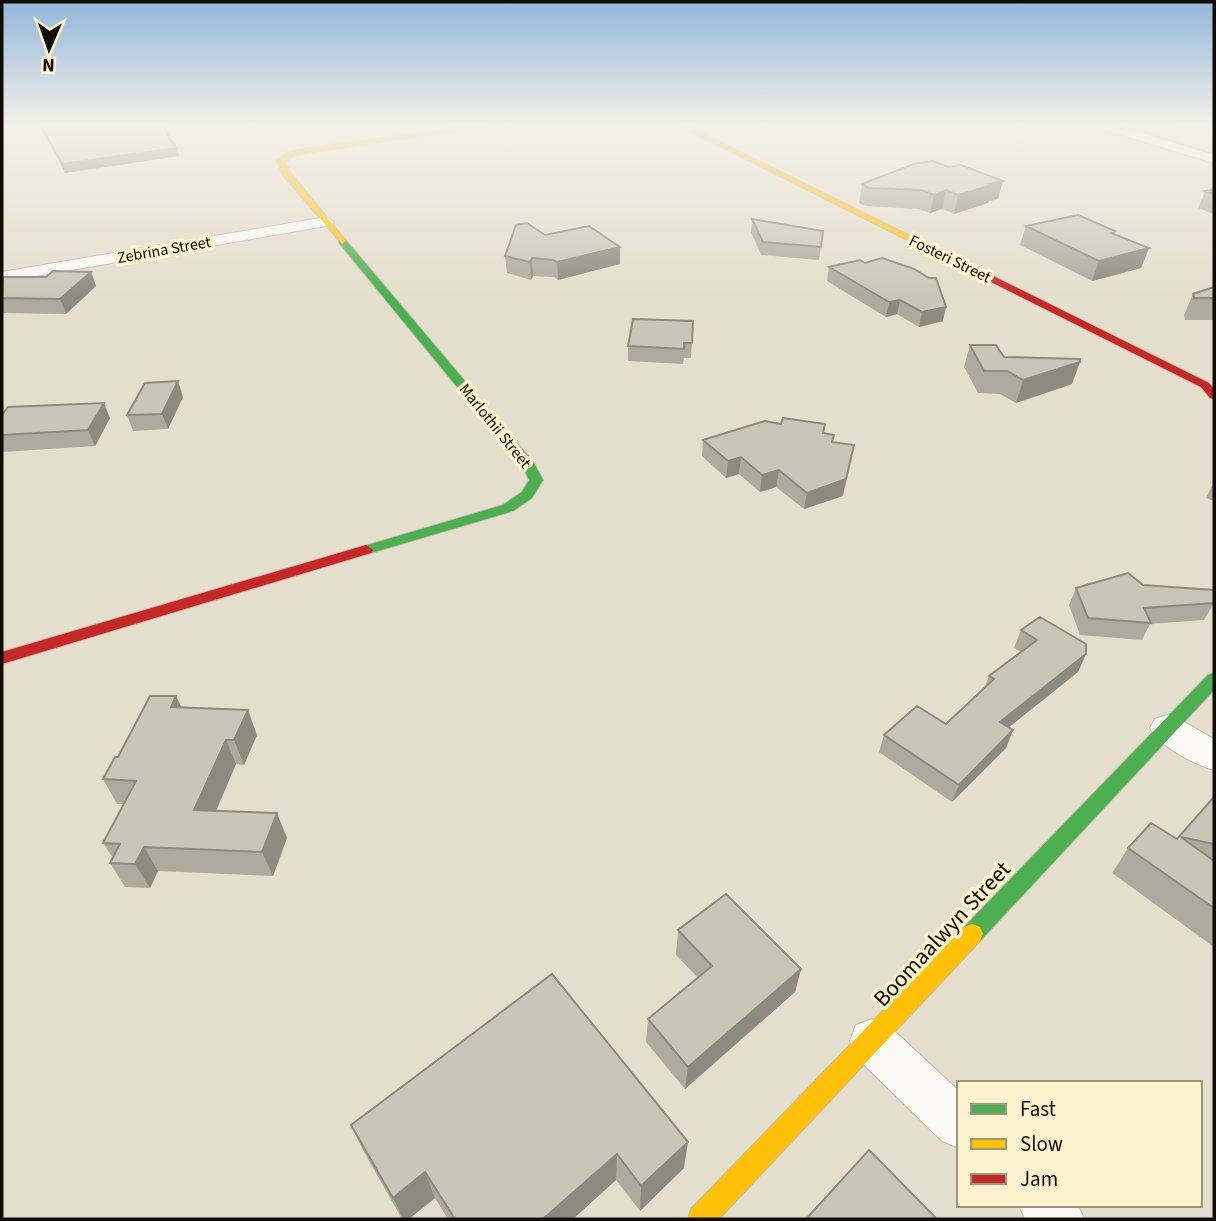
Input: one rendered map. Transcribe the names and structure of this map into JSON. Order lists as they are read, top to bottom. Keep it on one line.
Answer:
{"streets":{"street":["Zebrina Street","Fosteri Street","Marlothii Street","Boomaalwyn Street"]},"crossings":[["Zebrina Street","Marlothii Street"]],"legend":["Fast","Slow","Jam"],"north":"bottom"}
